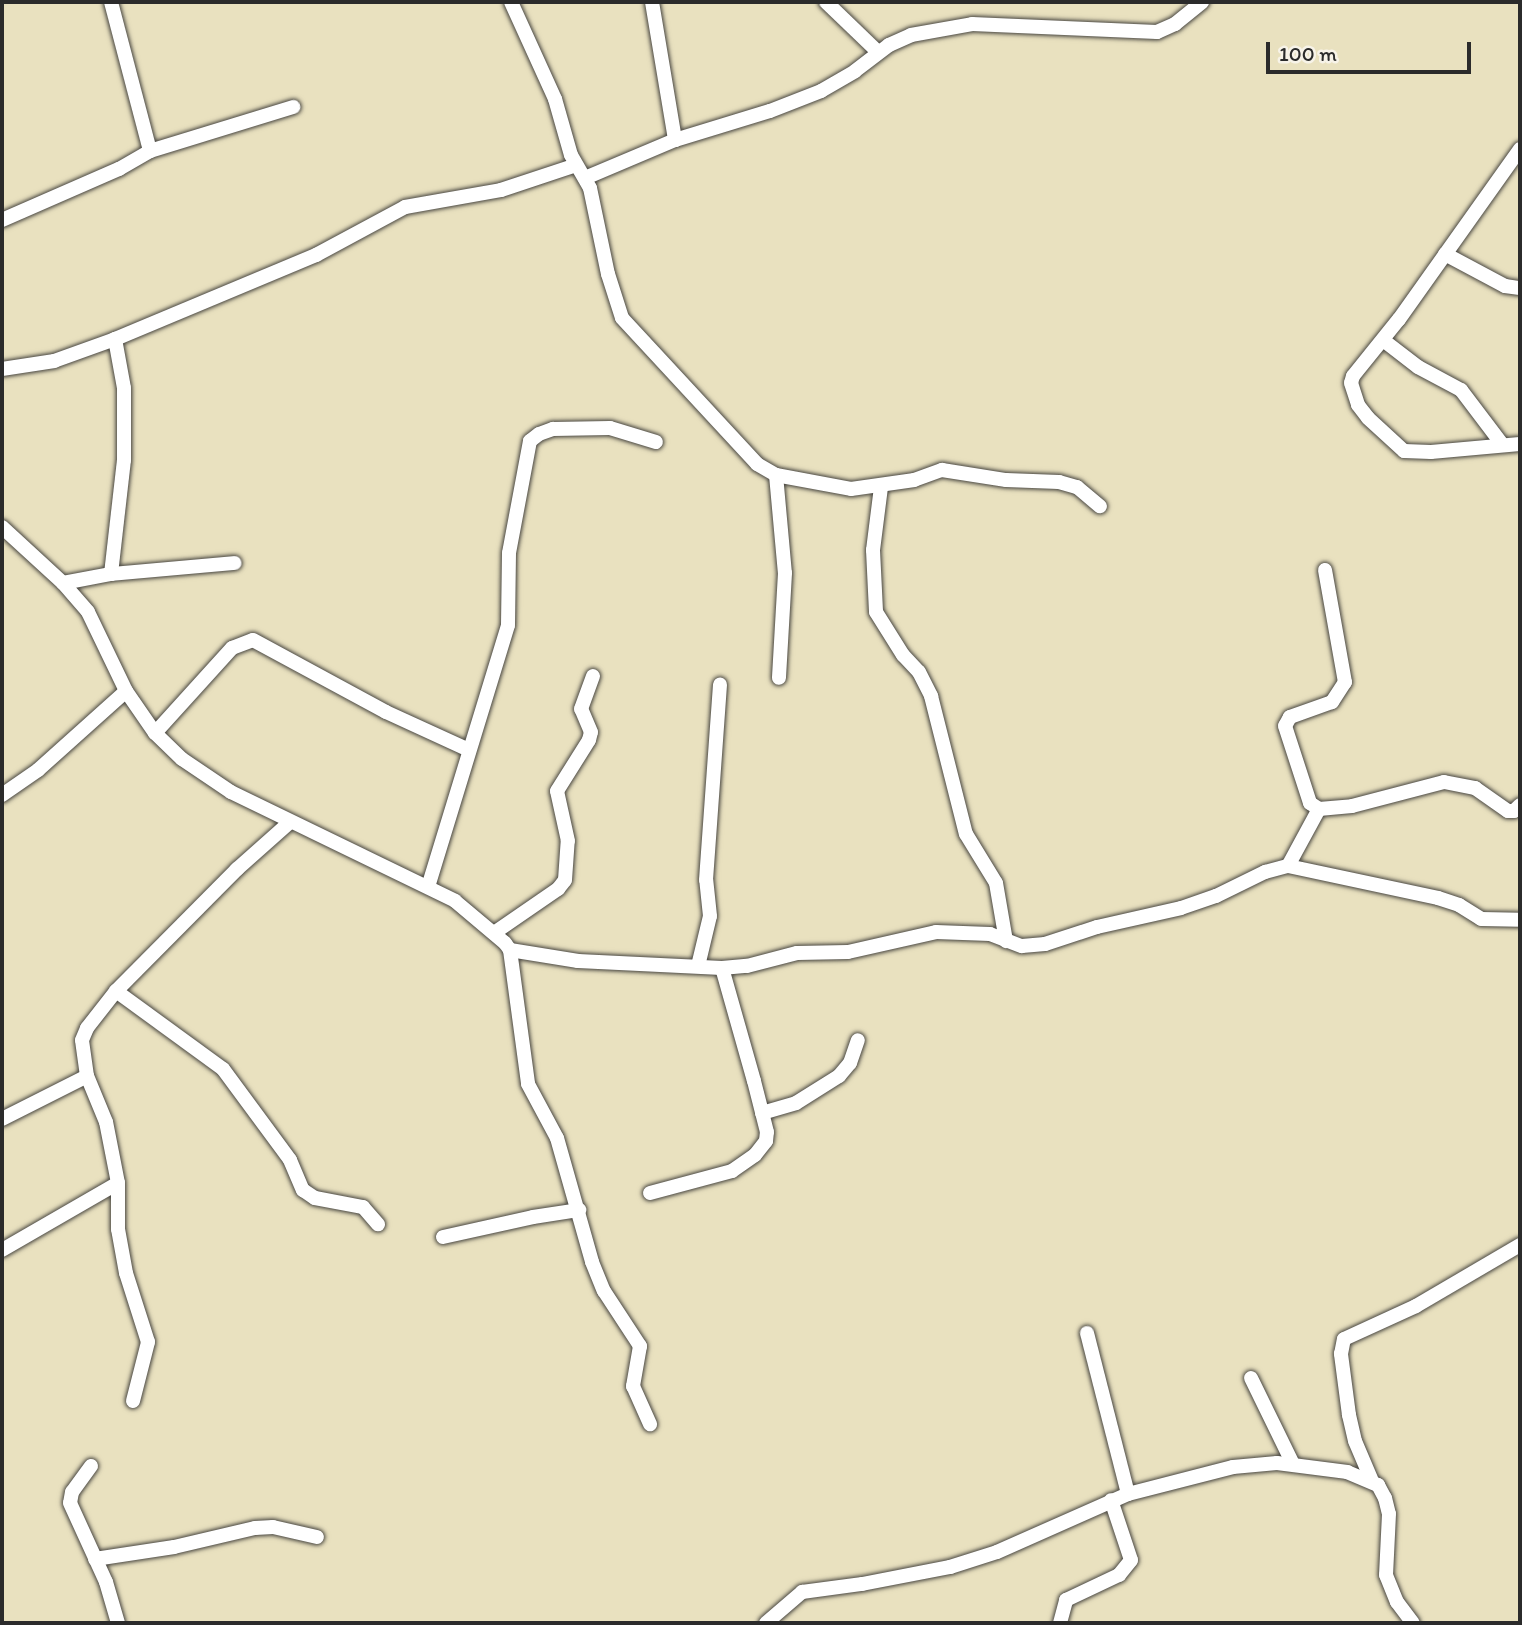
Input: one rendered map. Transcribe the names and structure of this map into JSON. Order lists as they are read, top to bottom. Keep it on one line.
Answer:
{"scale_bar":"100 m"}
